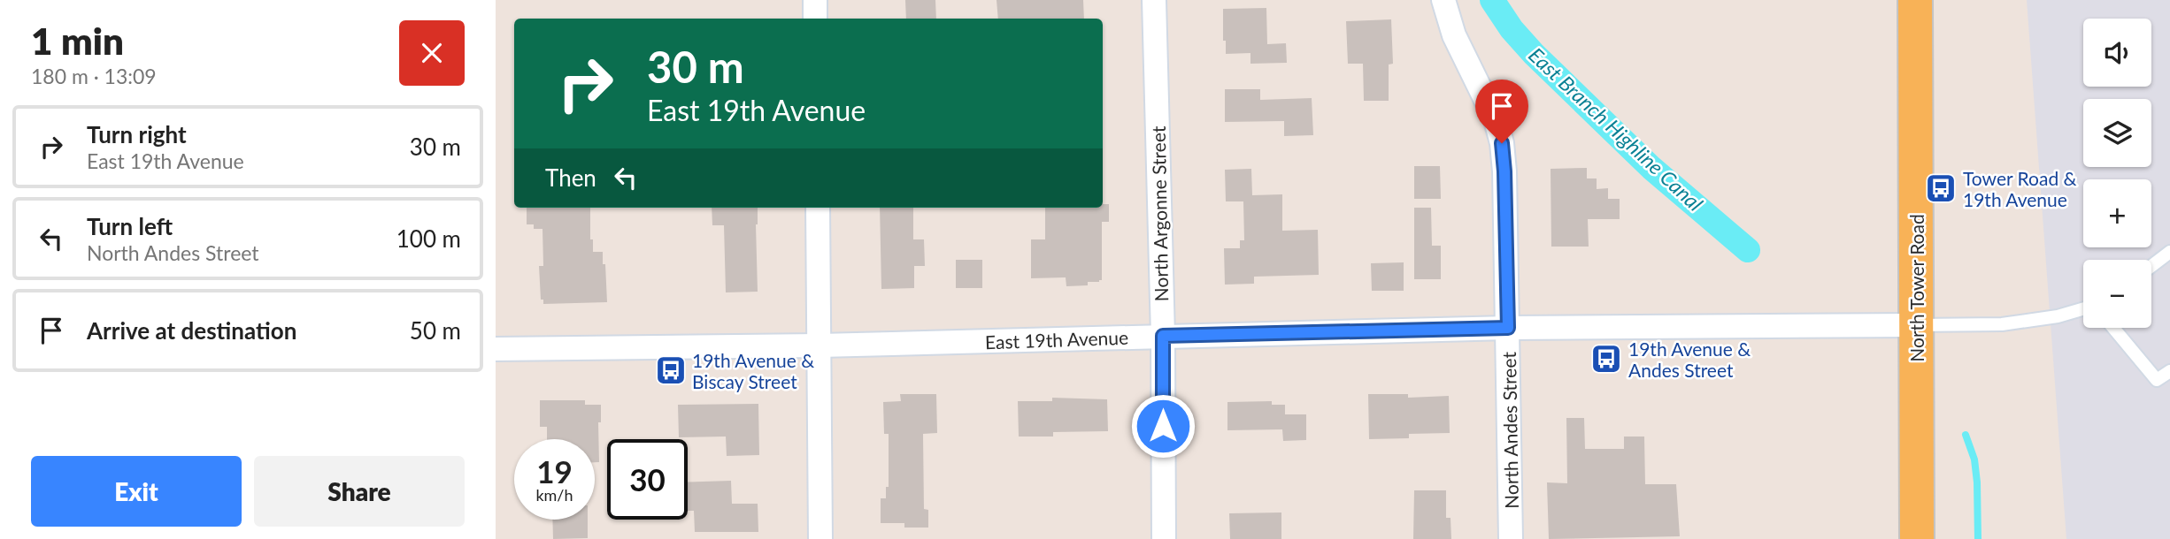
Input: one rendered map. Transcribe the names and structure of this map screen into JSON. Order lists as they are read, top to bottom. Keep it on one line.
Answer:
{"streets":{"main road":["North Tower Road"],"street":["North Argonne Street","East 19th Avenue","North Andes Street"]},"crossings":[["North Argonne Street","East 19th Avenue"],["North Tower Road","East 19th Avenue"],["East 19th Avenue","North Andes Street"]],"water":["East Branch Highline Canal"],"places":{"bus stop":["Tower Road & 19th Avenue","19th Avenue & Andes Street","19th Avenue & Biscay Street"]},"page":{"heading":["1 min","180 m · 13:09"],"map_buttons":["+","−"],"turn":["30 m","East 19th Avenue"],"list":[{"name":"Turn right","note":"East 19th Avenue","value":"30 m"},{"name":"Turn left","note":"North Andes Street","value":"100 m"},{"name":"Arrive at destination","value":"50 m"}],"then":"Then","speed":"19 km/h","limit":"30","buttons":["Exit","Share"]}}
